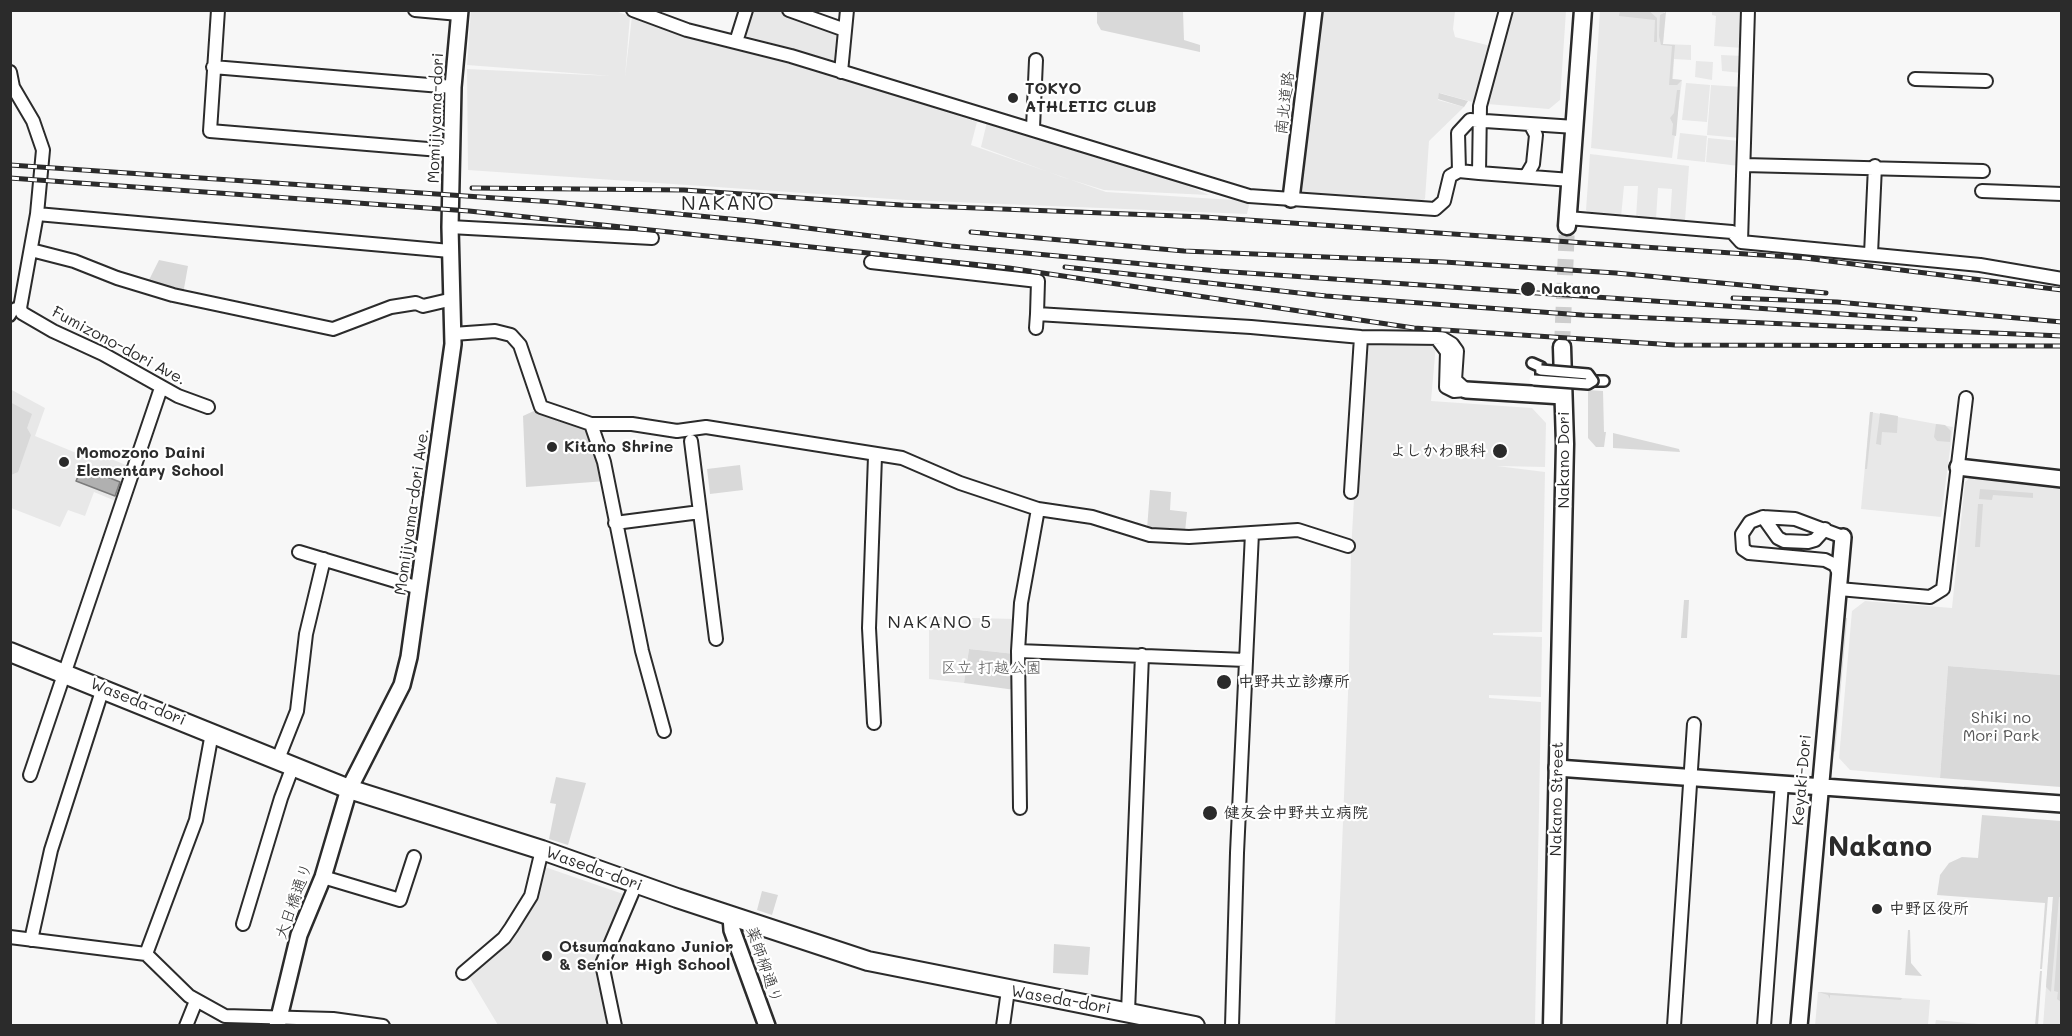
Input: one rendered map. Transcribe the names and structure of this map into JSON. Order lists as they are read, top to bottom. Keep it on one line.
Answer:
{"streets":{"main road":["Nakano Dori","Waseda-dori","Nakano Street"],"street":["南北道路","Momijiyama-dori","Fumizono-dori Ave.","Momijiyama-dori Ave.","Keyaki-Dori","大日橋通り","薬師柳通り"]},"crossings":[["Momijiyama-dori","Momijiyama-dori Ave."],["Nakano Dori","Nakano Street"],["Momijiyama-dori Ave.","Waseda-dori"],["Momijiyama-dori Ave.","大日橋通り"],["Waseda-dori","大日橋通り"],["Waseda-dori","薬師柳通り"]],"districts":["NAKANO","NAKANO 5","Nakano"],"parks":["区立 打越公園","Shiki no Mori Park"],"places":["TOKYO ATHLETIC CLUB","Nakano","Kitano Shrine","よしかわ眼科","Momozono Daini Elementary School","中野共立診療所","健友会中野共立病院","中野区役所","Otsumanakano Junior & Senior High School"]}
